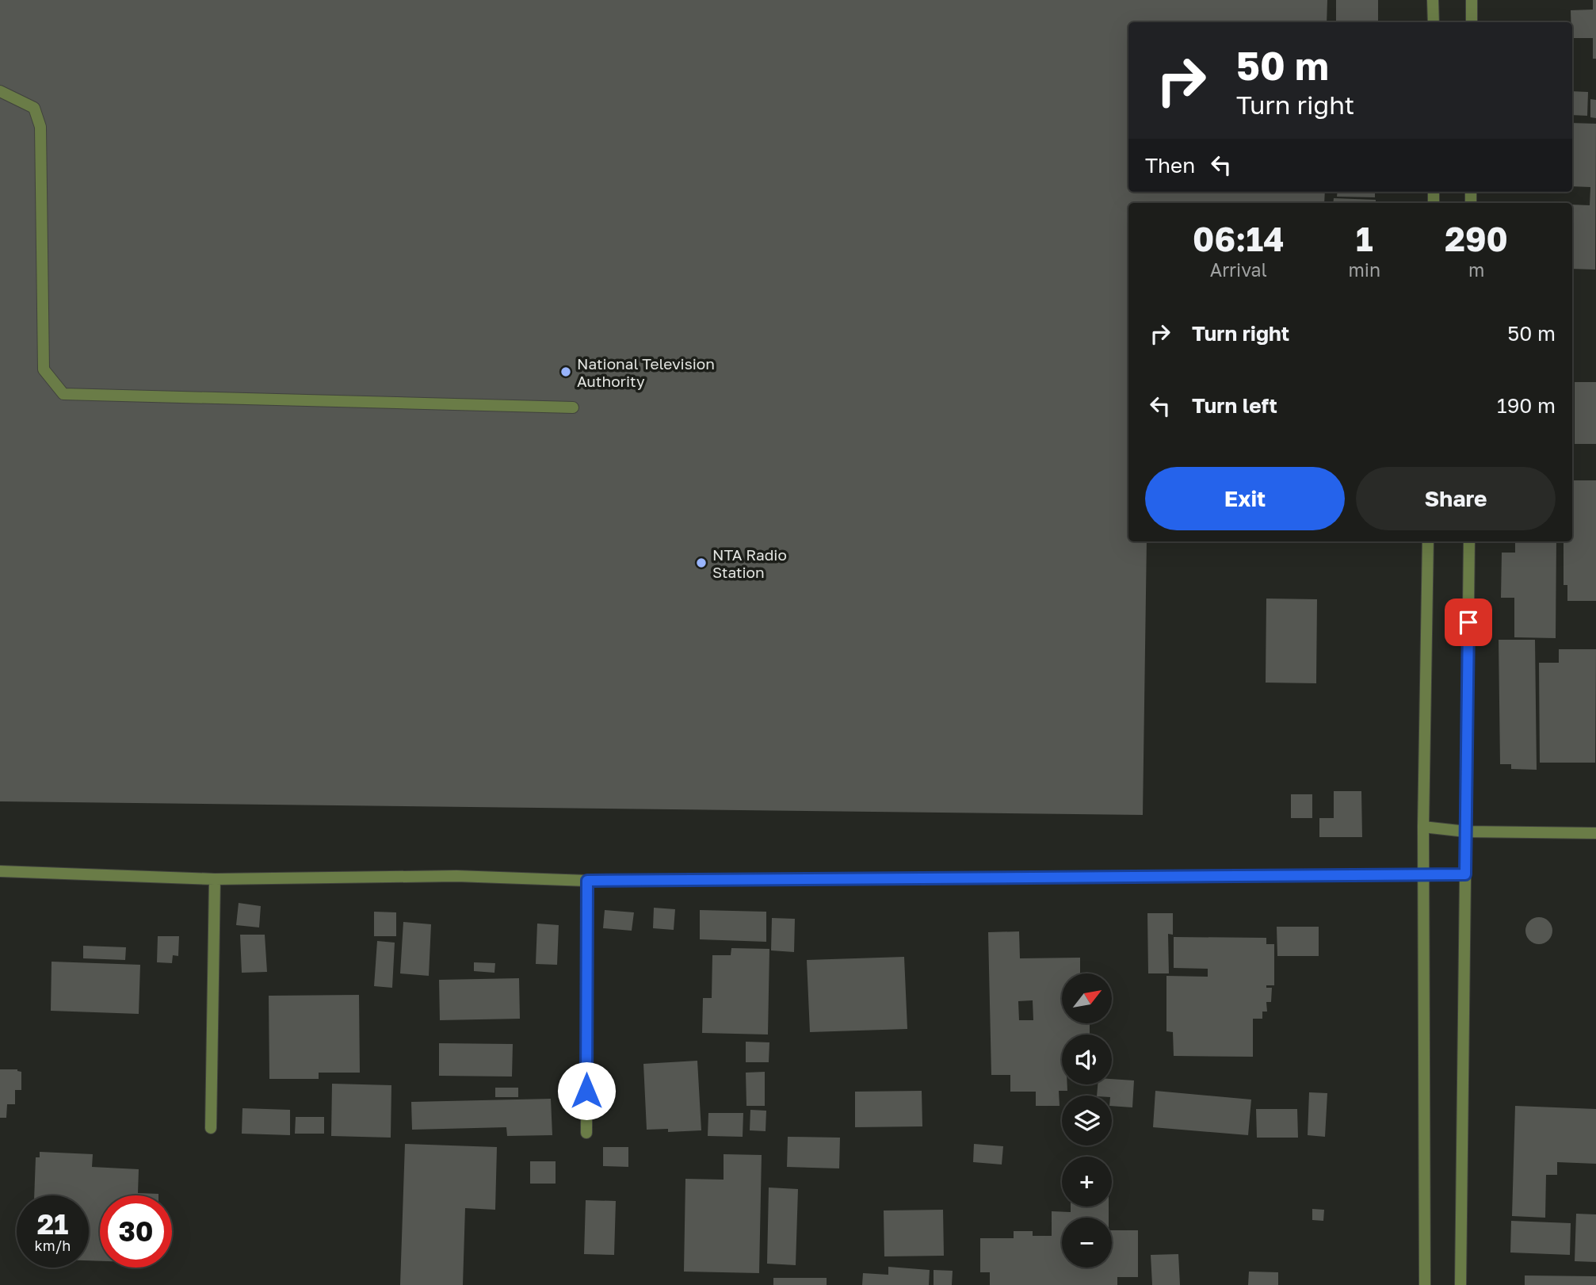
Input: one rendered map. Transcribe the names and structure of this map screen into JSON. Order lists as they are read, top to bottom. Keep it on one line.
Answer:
{"places":["National Television Authority","NTA Radio Station"],"north":"top right","page":{"turn":["50 m","Turn right"],"then":"Then","eta":["06:14","Arrival","1","min","290","m"],"list":[{"name":"Turn right","value":"50 m"},{"name":"Turn left","value":"190 m"}],"buttons":["Exit","Share"],"map_buttons":["+","−"],"speed":"21 km/h","limit":"30"}}
